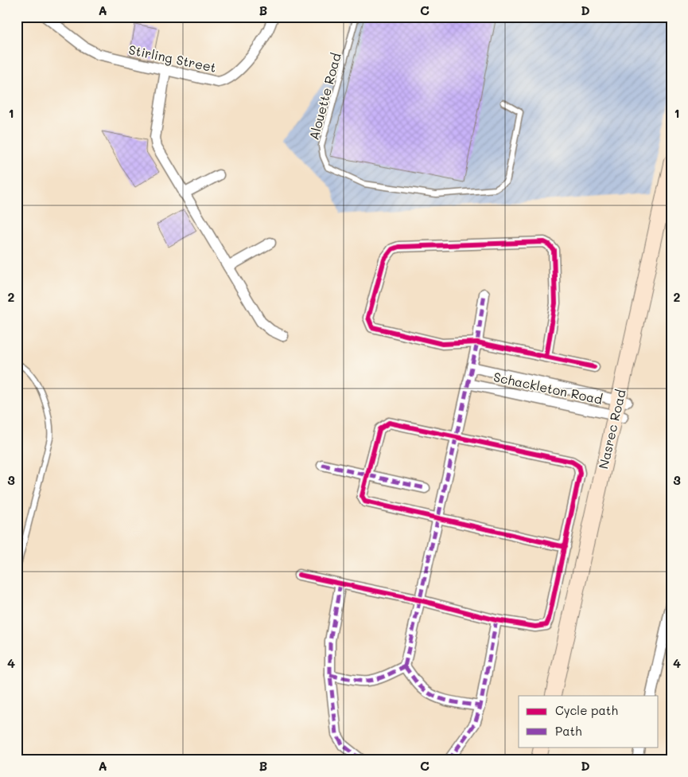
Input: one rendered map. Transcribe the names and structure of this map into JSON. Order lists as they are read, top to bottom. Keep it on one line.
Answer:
{"streets":{"main road":["Nasrec Road"],"street":["Stirling Street","Schackleton Road"],"lane":["Alouette Road"]},"crossings":[["Schackleton Road","Nasrec Road"]],"legend":["Cycle path","Path"],"grid":{"columns":["A","B","C","D"],"rows":["1","2","3","4"]}}
